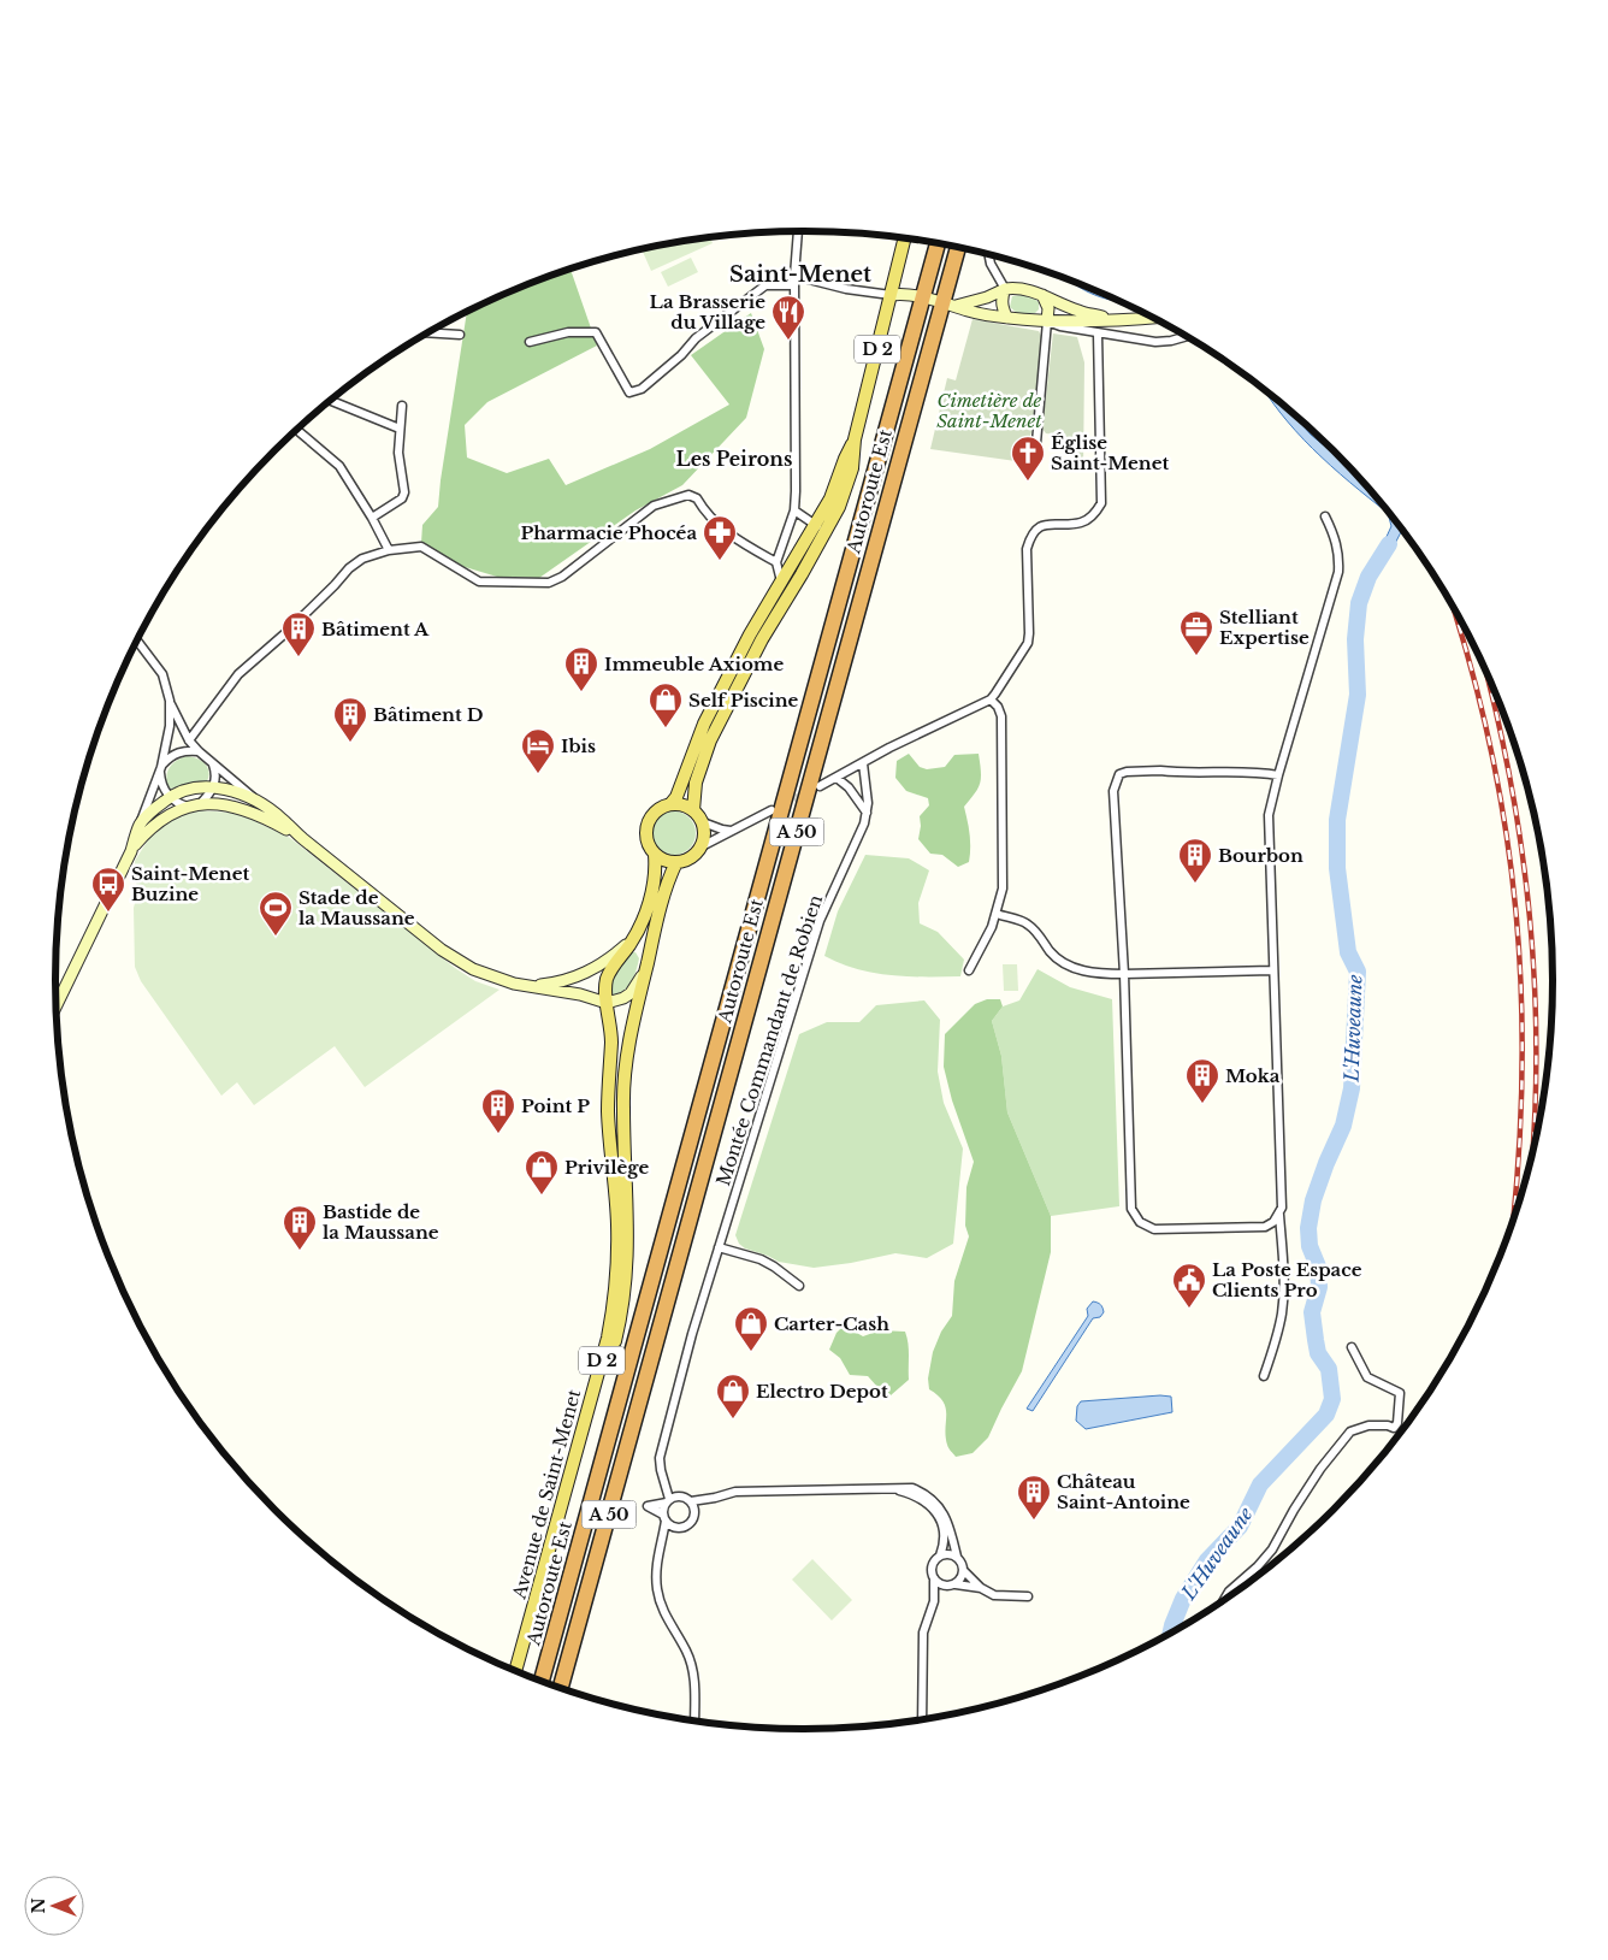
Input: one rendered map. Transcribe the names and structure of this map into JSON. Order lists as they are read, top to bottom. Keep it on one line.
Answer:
{"streets":{"highway":["Autoroute Est","A 50"],"main road":["D 2","Avenue de Saint-Menet"],"street":["Montée Commandant de Robien"]},"crossings":[["D 2","Avenue de Saint-Menet"]],"districts":["Saint-Menet","Les Peirons"],"water":["L'Huveaune"],"parks":["Cimetière de Saint-Menet"],"places":{"restaurant":["La Brasserie du Village"],"church":["Église Saint-Menet"],"pharmacy":["Pharmacie Phocéa"],"office":["Stelliant Expertise"],"building":["Bâtiment A","Immeuble Axiome","Bâtiment D","Bourbon","Moka","Point P","Bastide de la Maussane","Château Saint-Antoine"],"shop":["Self Piscine","Privilège","Carter-Cash","Electro Depot"],"hotel":["Ibis"],"bus stop":["Saint-Menet Buzine"],"sports":["Stade de la Maussane"],"public building":["La Poste Espace Clients Pro"]},"north":"left"}
